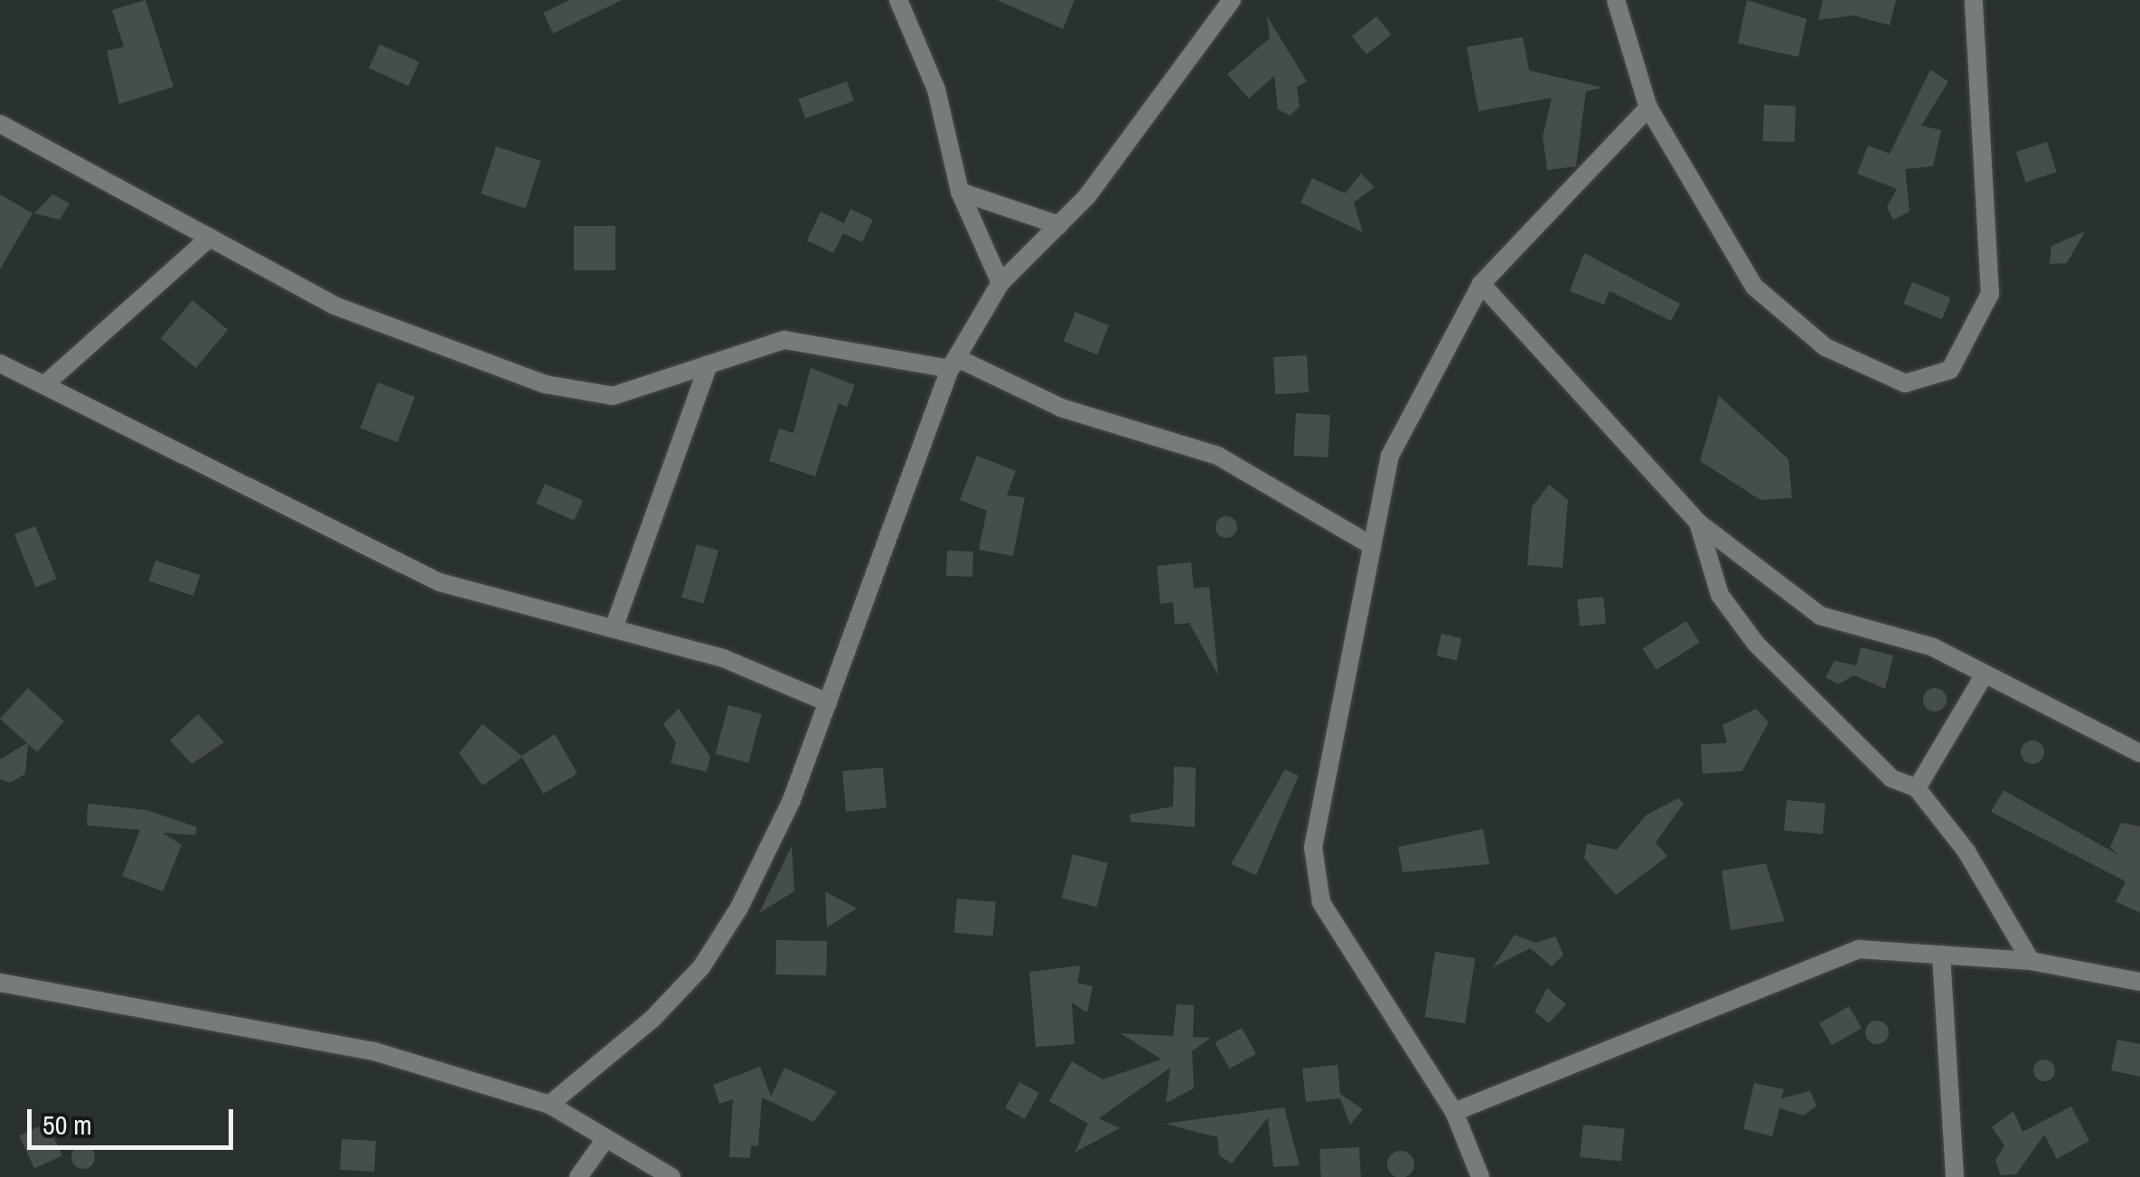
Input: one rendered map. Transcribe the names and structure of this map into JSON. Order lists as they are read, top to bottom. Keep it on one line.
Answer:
{"scale_bar":"50 m"}
